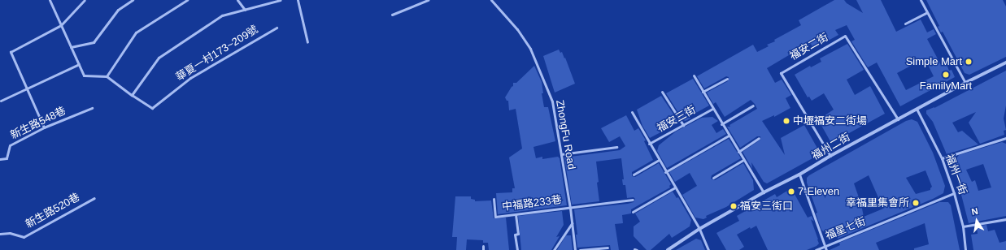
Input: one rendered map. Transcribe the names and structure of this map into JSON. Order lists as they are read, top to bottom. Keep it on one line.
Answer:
{"streets":{"street":["福州二街"],"lane":["福安二街","華夏一村173~209號","福安三街","新生路548巷","ZhongFu Road","福州一街","中福路233巷","新生路520巷","福星七街"]},"crossings":[["福安二街","福州二街"],["福安三街","福州二街"],["ZhongFu Road","中福路233巷"],["福州二街","福州一街"],["福州一街","福星七街"]],"places":["Simple Mart","FamilyMart","中壢福安二街場","7-Eleven","幸福里集會所","福安三街口"],"north":"top"}
